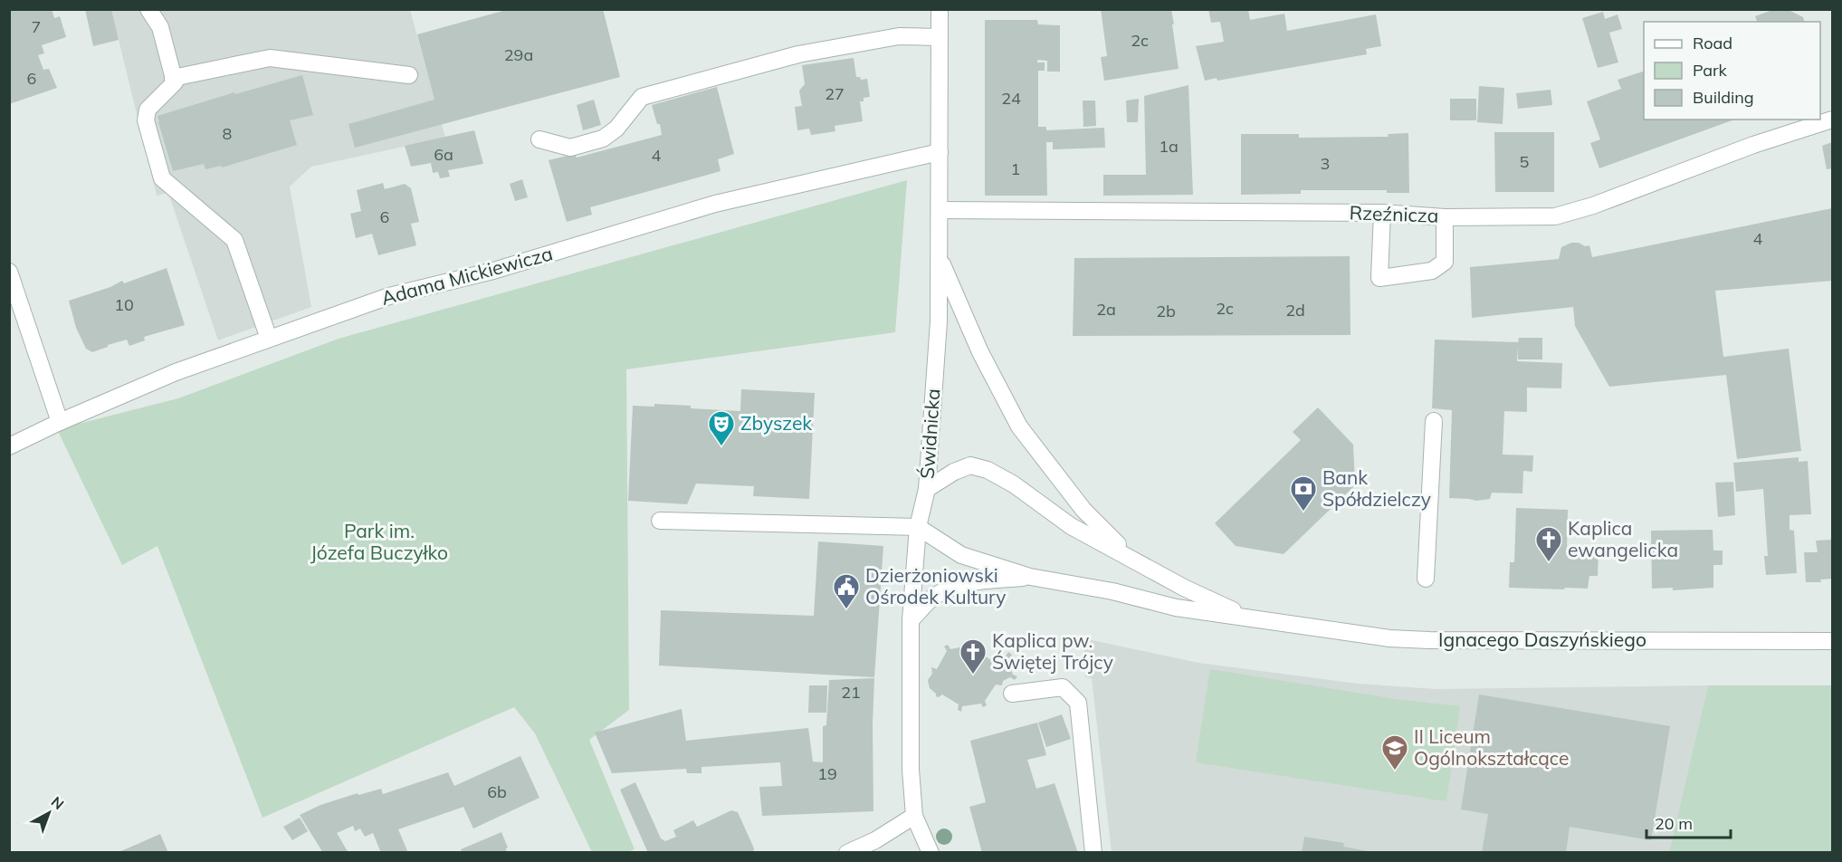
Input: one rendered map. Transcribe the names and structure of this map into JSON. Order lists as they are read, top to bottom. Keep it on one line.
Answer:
{"streets":{"street":["Rzeźnicza","Adama Mickiewicza","Świdnicka","Ignacego Daszyńskiego"]},"crossings":[["Rzeźnicza","Świdnicka"],["Adama Mickiewicza","Świdnicka"],["Świdnicka","Ignacego Daszyńskiego"]],"parks":["Park im. Józefa Buczyłko"],"places":{"theatre":["Zbyszek"],"bank":["Bank Spółdzielczy"],"church":["Kaplica ewangelicka","Kaplica pw. Świętej Trójcy"],"public building":["Dzierżoniowski Ośrodek Kultury"],"school or university":["II Liceum Ogólnokształcące"]},"house_numbers":["7","2c","29a","6","27","24","8","1a","6a","4","5","3","1","6","4","10","2c","2a","2d","2b","21","19","6b"],"legend":["Road","Park","Building"],"scale_bar":"20 m","north":"top right"}
